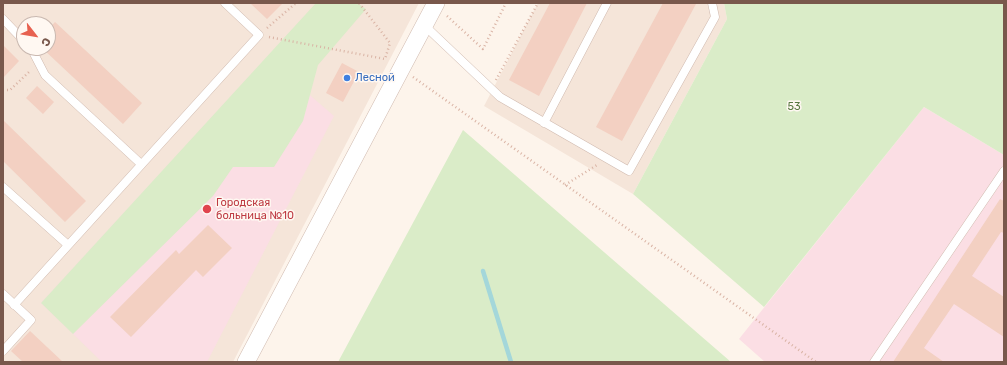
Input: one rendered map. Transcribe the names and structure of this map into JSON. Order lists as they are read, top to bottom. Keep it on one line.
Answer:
{"parks":["53"],"places":["Лесной","Городская больница №10"],"north":"bottom right"}
